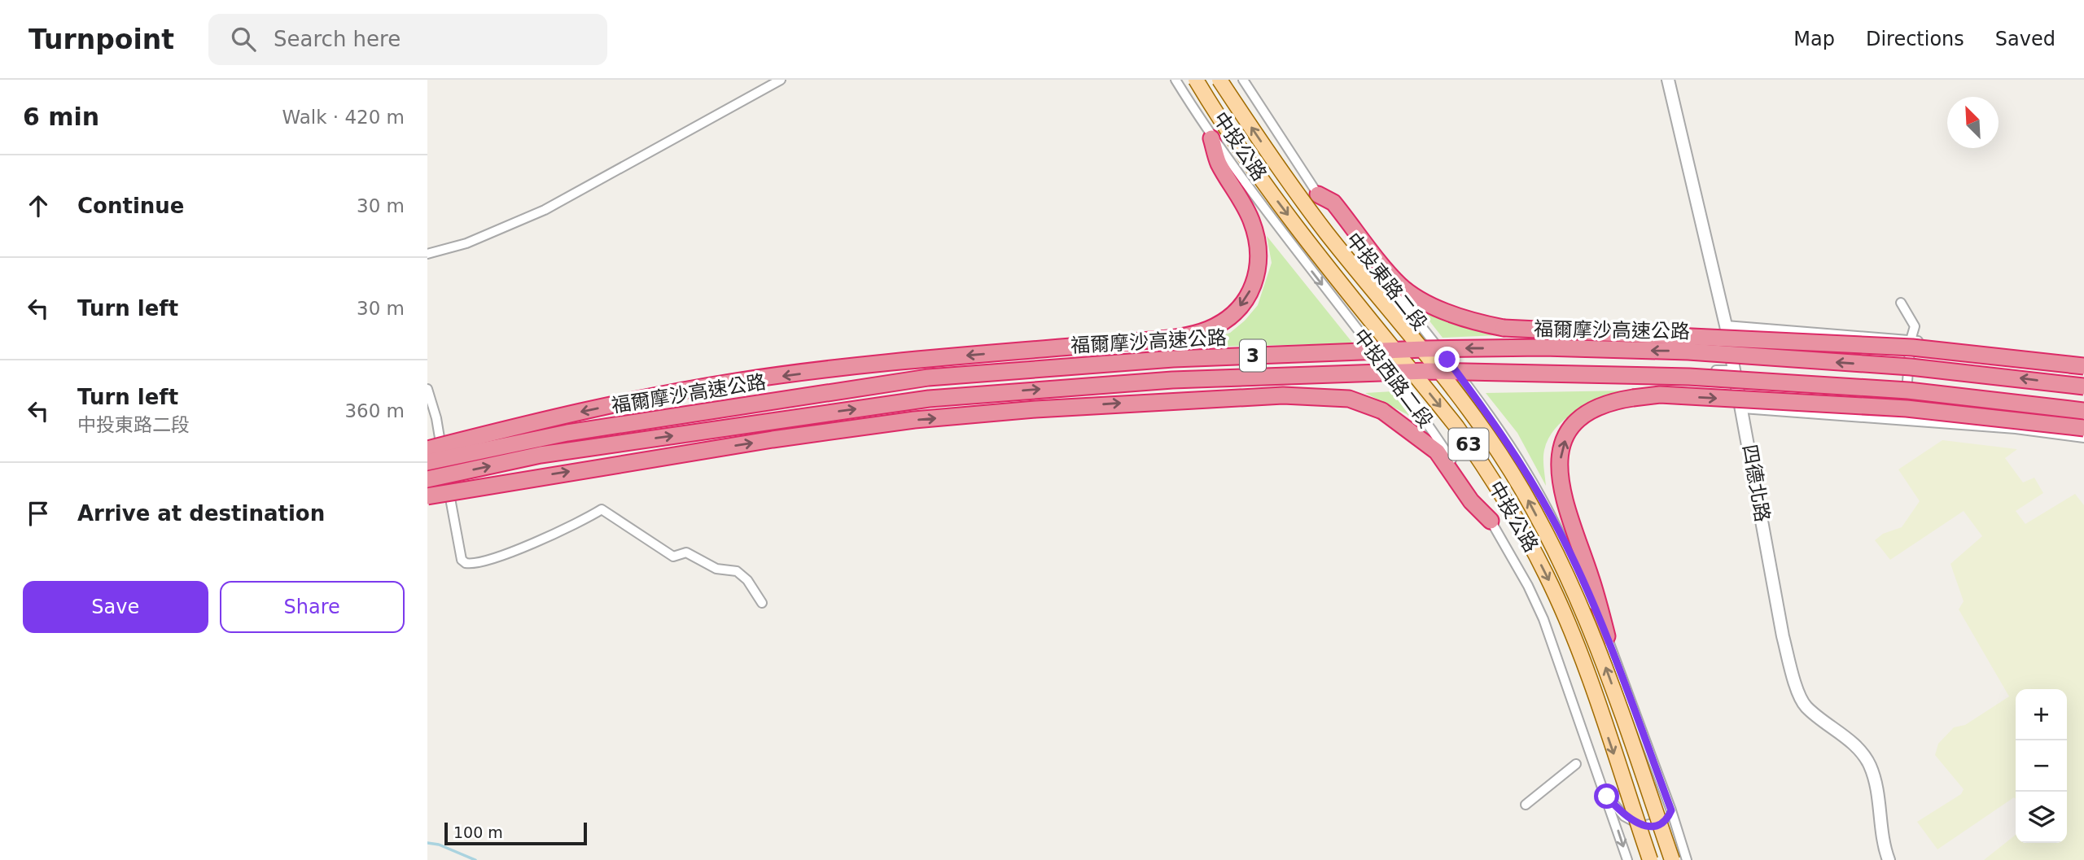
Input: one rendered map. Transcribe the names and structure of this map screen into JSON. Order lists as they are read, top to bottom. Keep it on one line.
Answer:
{"streets":{"highway":["福爾摩沙高速公路","3"],"main road":["中投公路","63"],"street":["中投東路二段","中投西路二段","四德北路"]},"one_way":["中投西路二段"],"scale_bar":"100 m","north":"top left","page":{"header":"Turnpoint","search":"Search here","nav":["Map","Directions","Saved"],"heading":["6 min","Walk · 420 m"],"list":[["Continue","30 m"],["Turn left","30 m"],["Turn left","中投東路二段","360 m"],"Arrive at destination"],"buttons":["Save","Share"],"map_buttons":["+","−"],"scale":"100 m"}}
